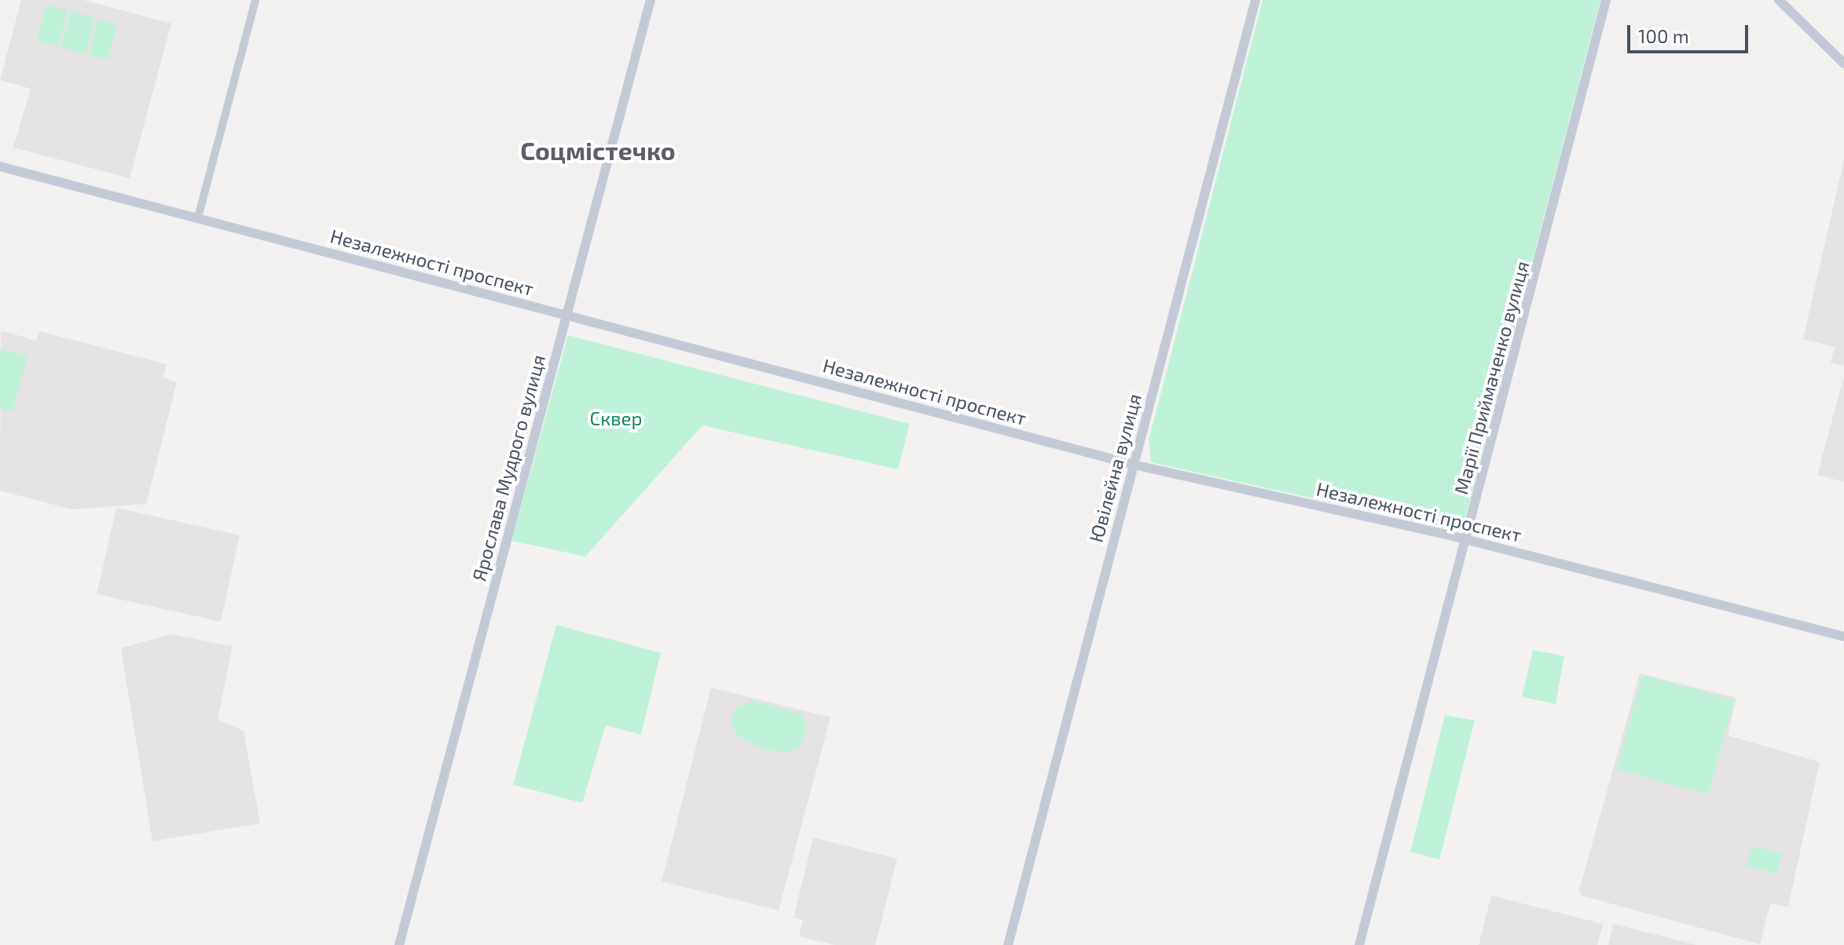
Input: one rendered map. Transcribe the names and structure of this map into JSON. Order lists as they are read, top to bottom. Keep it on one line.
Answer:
{"streets":{"street":["Незалежності проспект","Марії Приймаченко вулиця","Ярослава Мудрого вулиця","Ювілейна вулиця"]},"crossings":[["Незалежності проспект","Марії Приймаченко вулиця"],["Незалежності проспект","Ярослава Мудрого вулиця"],["Незалежності проспект","Ювілейна вулиця"]],"districts":["Соцмістечко"],"parks":["Сквер"],"scale_bar":"100 m"}
